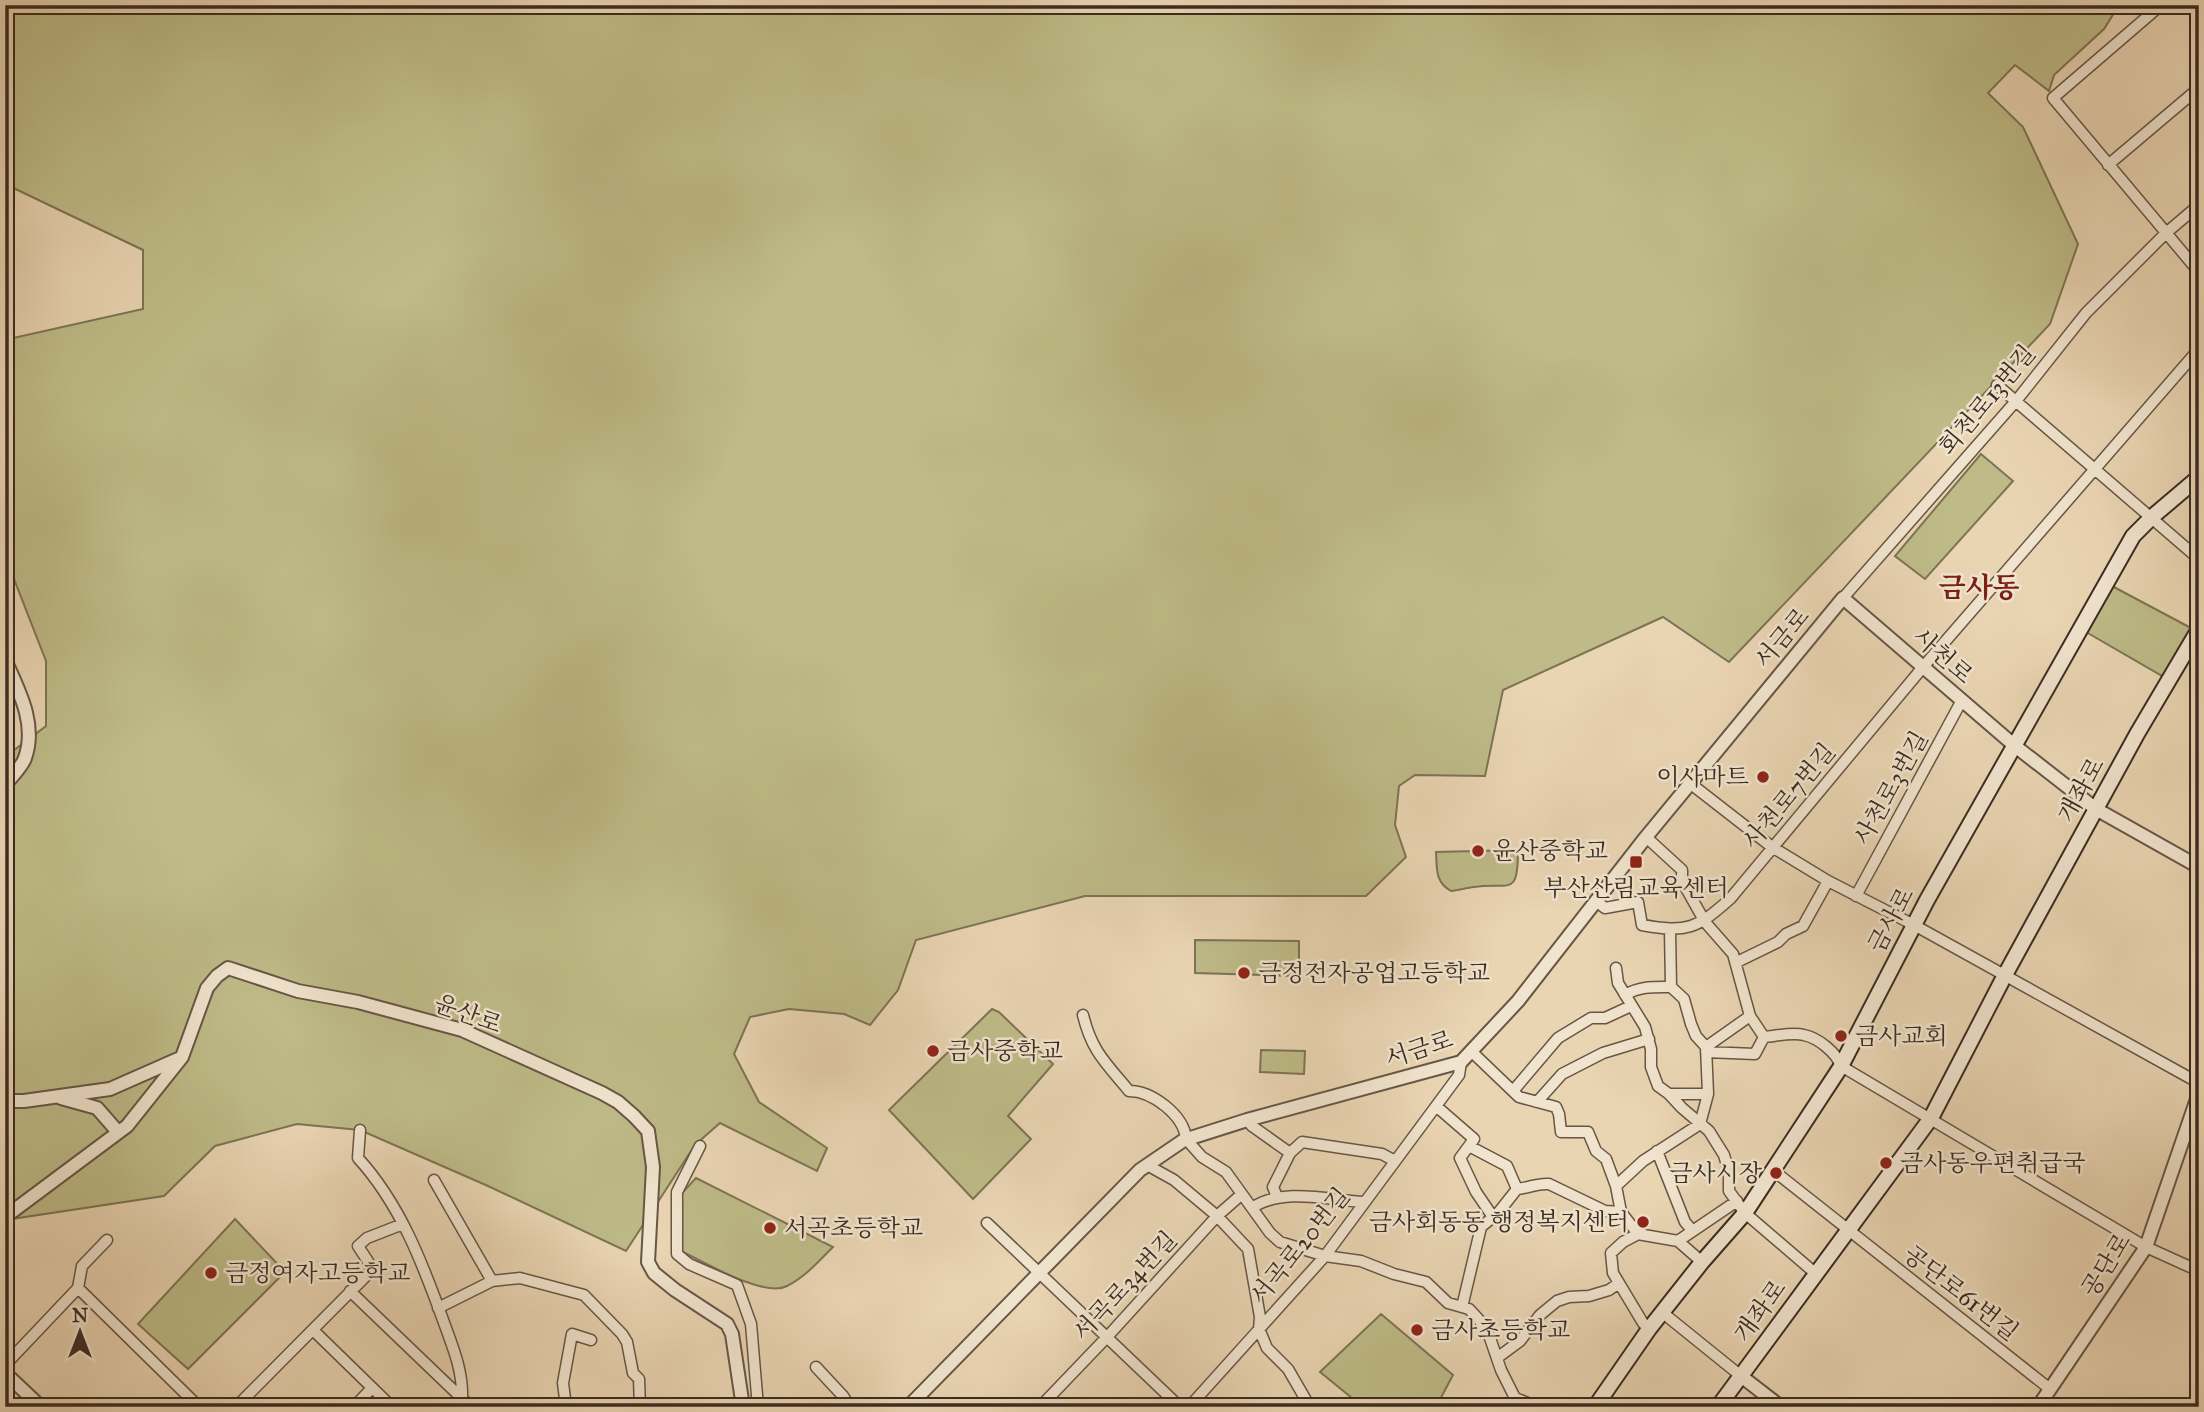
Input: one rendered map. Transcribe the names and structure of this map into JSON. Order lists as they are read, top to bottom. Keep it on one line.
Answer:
{"streets":{"main road":["개좌로","금사로"],"street":["회천로13번길","서금로","사천로","사천로3번길","사천로7번길","윤산로","서곡로20번길","공단로","서곡로34번길","공단로61번길"]},"crossings":[["회천로13번길","서금로"],["회천로13번길","사천로"],["서금로","사천로"],["서금로","서곡로20번길"],["사천로","사천로3번길"],["사천로","개좌로"],["사천로","사천로7번길"],["사천로","금사로"],["개좌로","금사로"],["개좌로","공단로61번길"],["공단로","공단로61번길"]],"districts":["금사동"],"places":{"other":["이사마트","윤산중학교","금정전자공업고등학교","금사교회","금사중학교","금사동우편취급국","금사시장","금사회동동 행정복지센터","서곡초등학교","금정여자고등학교","금사초등학교"],"transit":["부산산림교육센터"]},"north":"top"}
